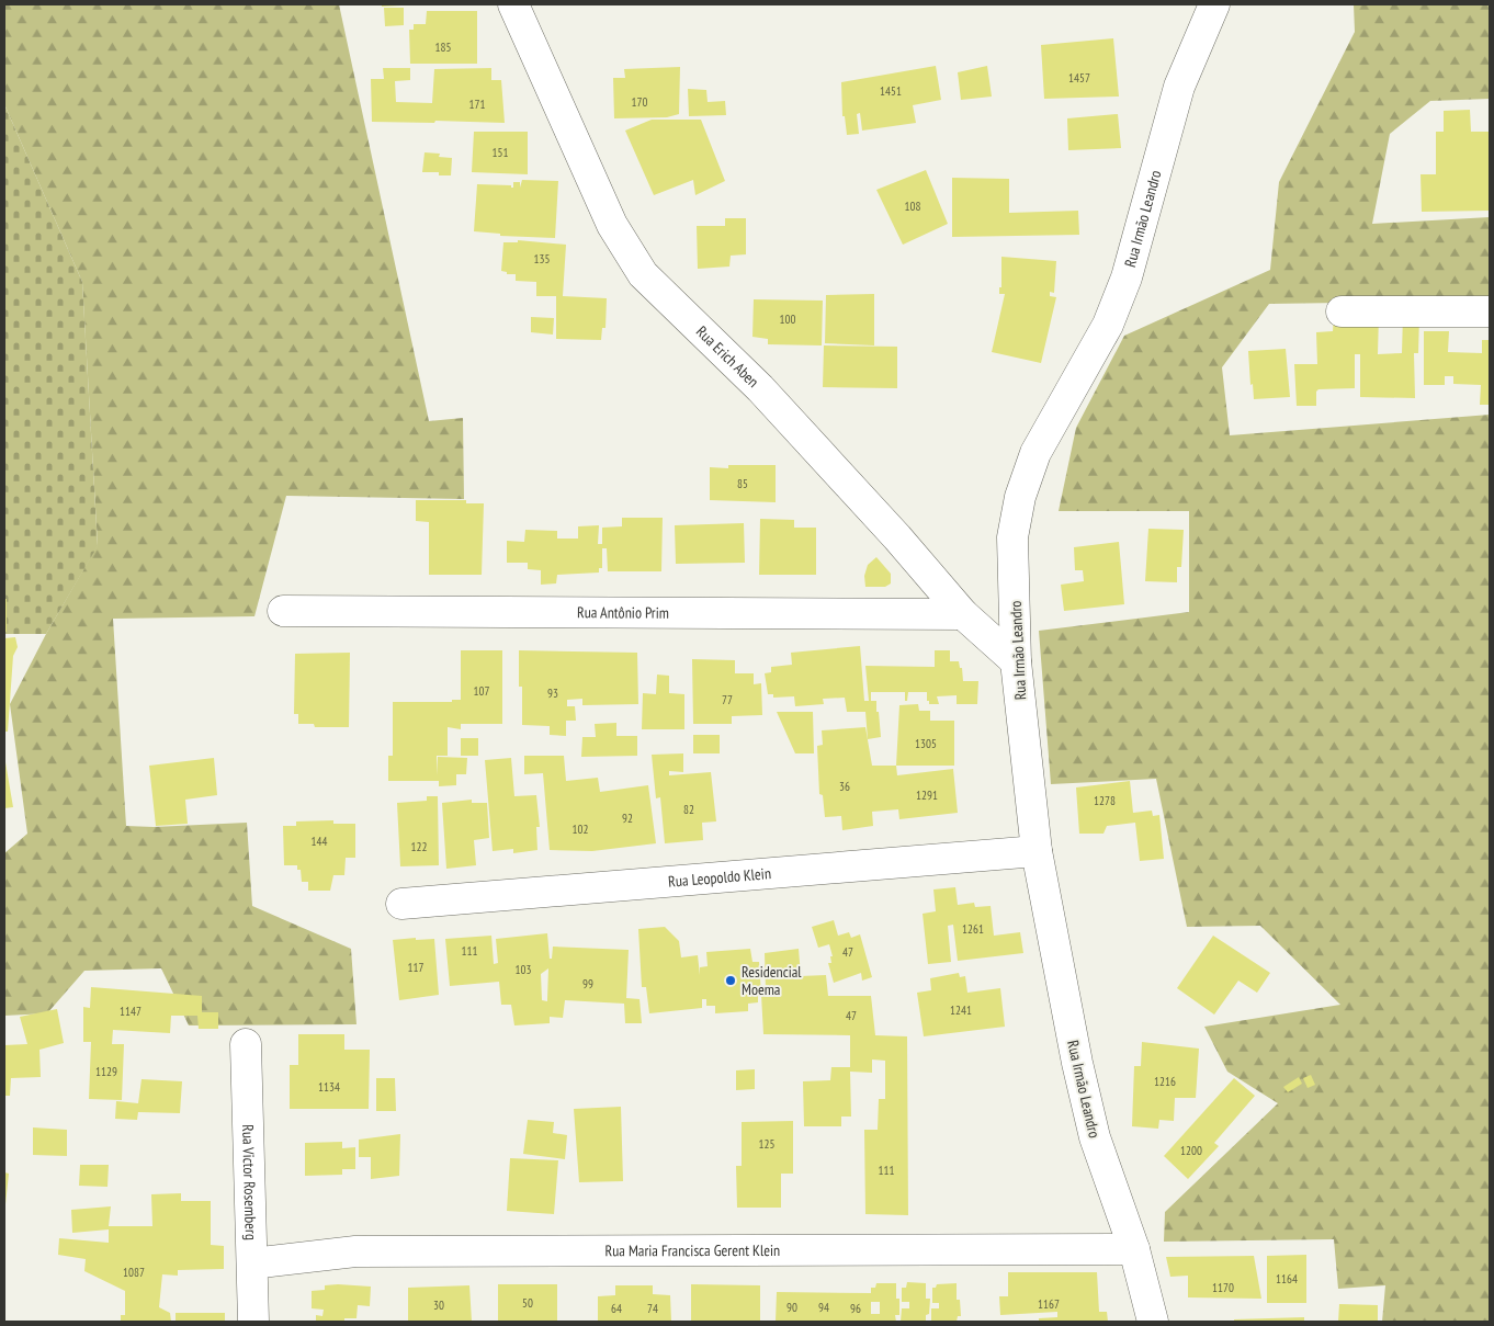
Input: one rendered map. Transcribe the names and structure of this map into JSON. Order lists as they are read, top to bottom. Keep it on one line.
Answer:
{"streets":{"street":["Rua Irmão Leandro","Rua Erich Aben","Rua Antônio Prim","Rua Leopoldo Klein","Rua Victor Rosemberg","Rua Maria Francisca Gerent Klein"]},"crossings":[["Rua Irmão Leandro","Rua Erich Aben"],["Rua Irmão Leandro","Rua Leopoldo Klein"],["Rua Irmão Leandro","Rua Maria Francisca Gerent Klein"],["Rua Erich Aben","Rua Antônio Prim"],["Rua Victor Rosemberg","Rua Maria Francisca Gerent Klein"]],"places":["Residencial Moema"],"house_numbers":["185","1457","1451","170","171","151","108","135","100","85","107","93","77","1305","36","1291","1278","82","92","102","144","122","1261","111","47","117","103","99","1241","1147","47","1129","1216","1134","125","1200","111","1087","1164","1170","50","1167","30","90","94","64","74","96"]}
